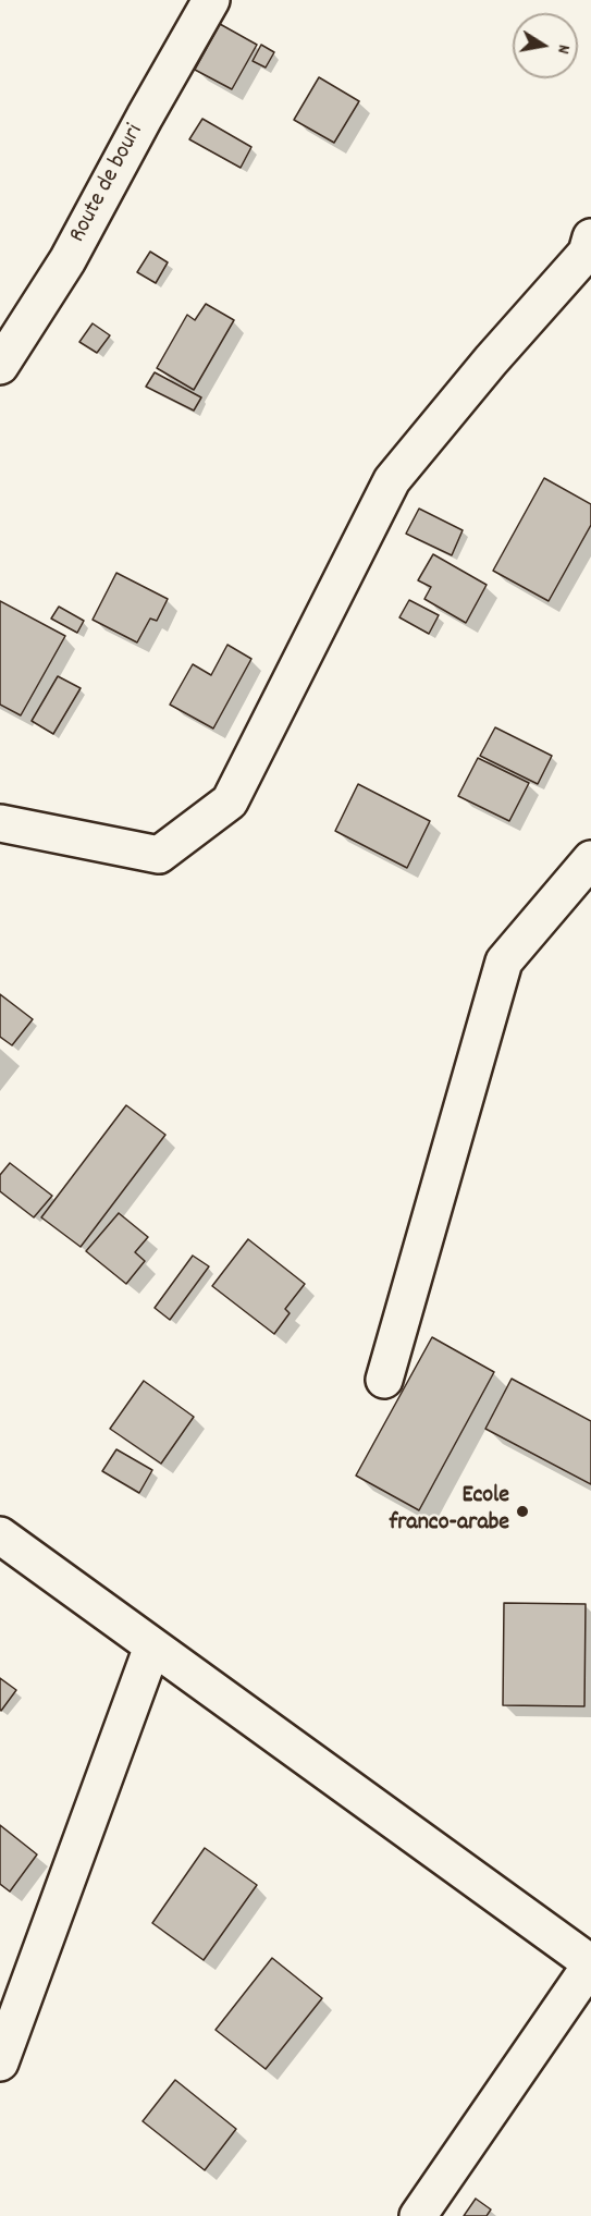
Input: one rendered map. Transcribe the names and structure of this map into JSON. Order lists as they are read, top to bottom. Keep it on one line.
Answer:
{"streets":{"street":["Route de bouri"]},"places":["Ecole franco-arabe"],"north":"right"}
